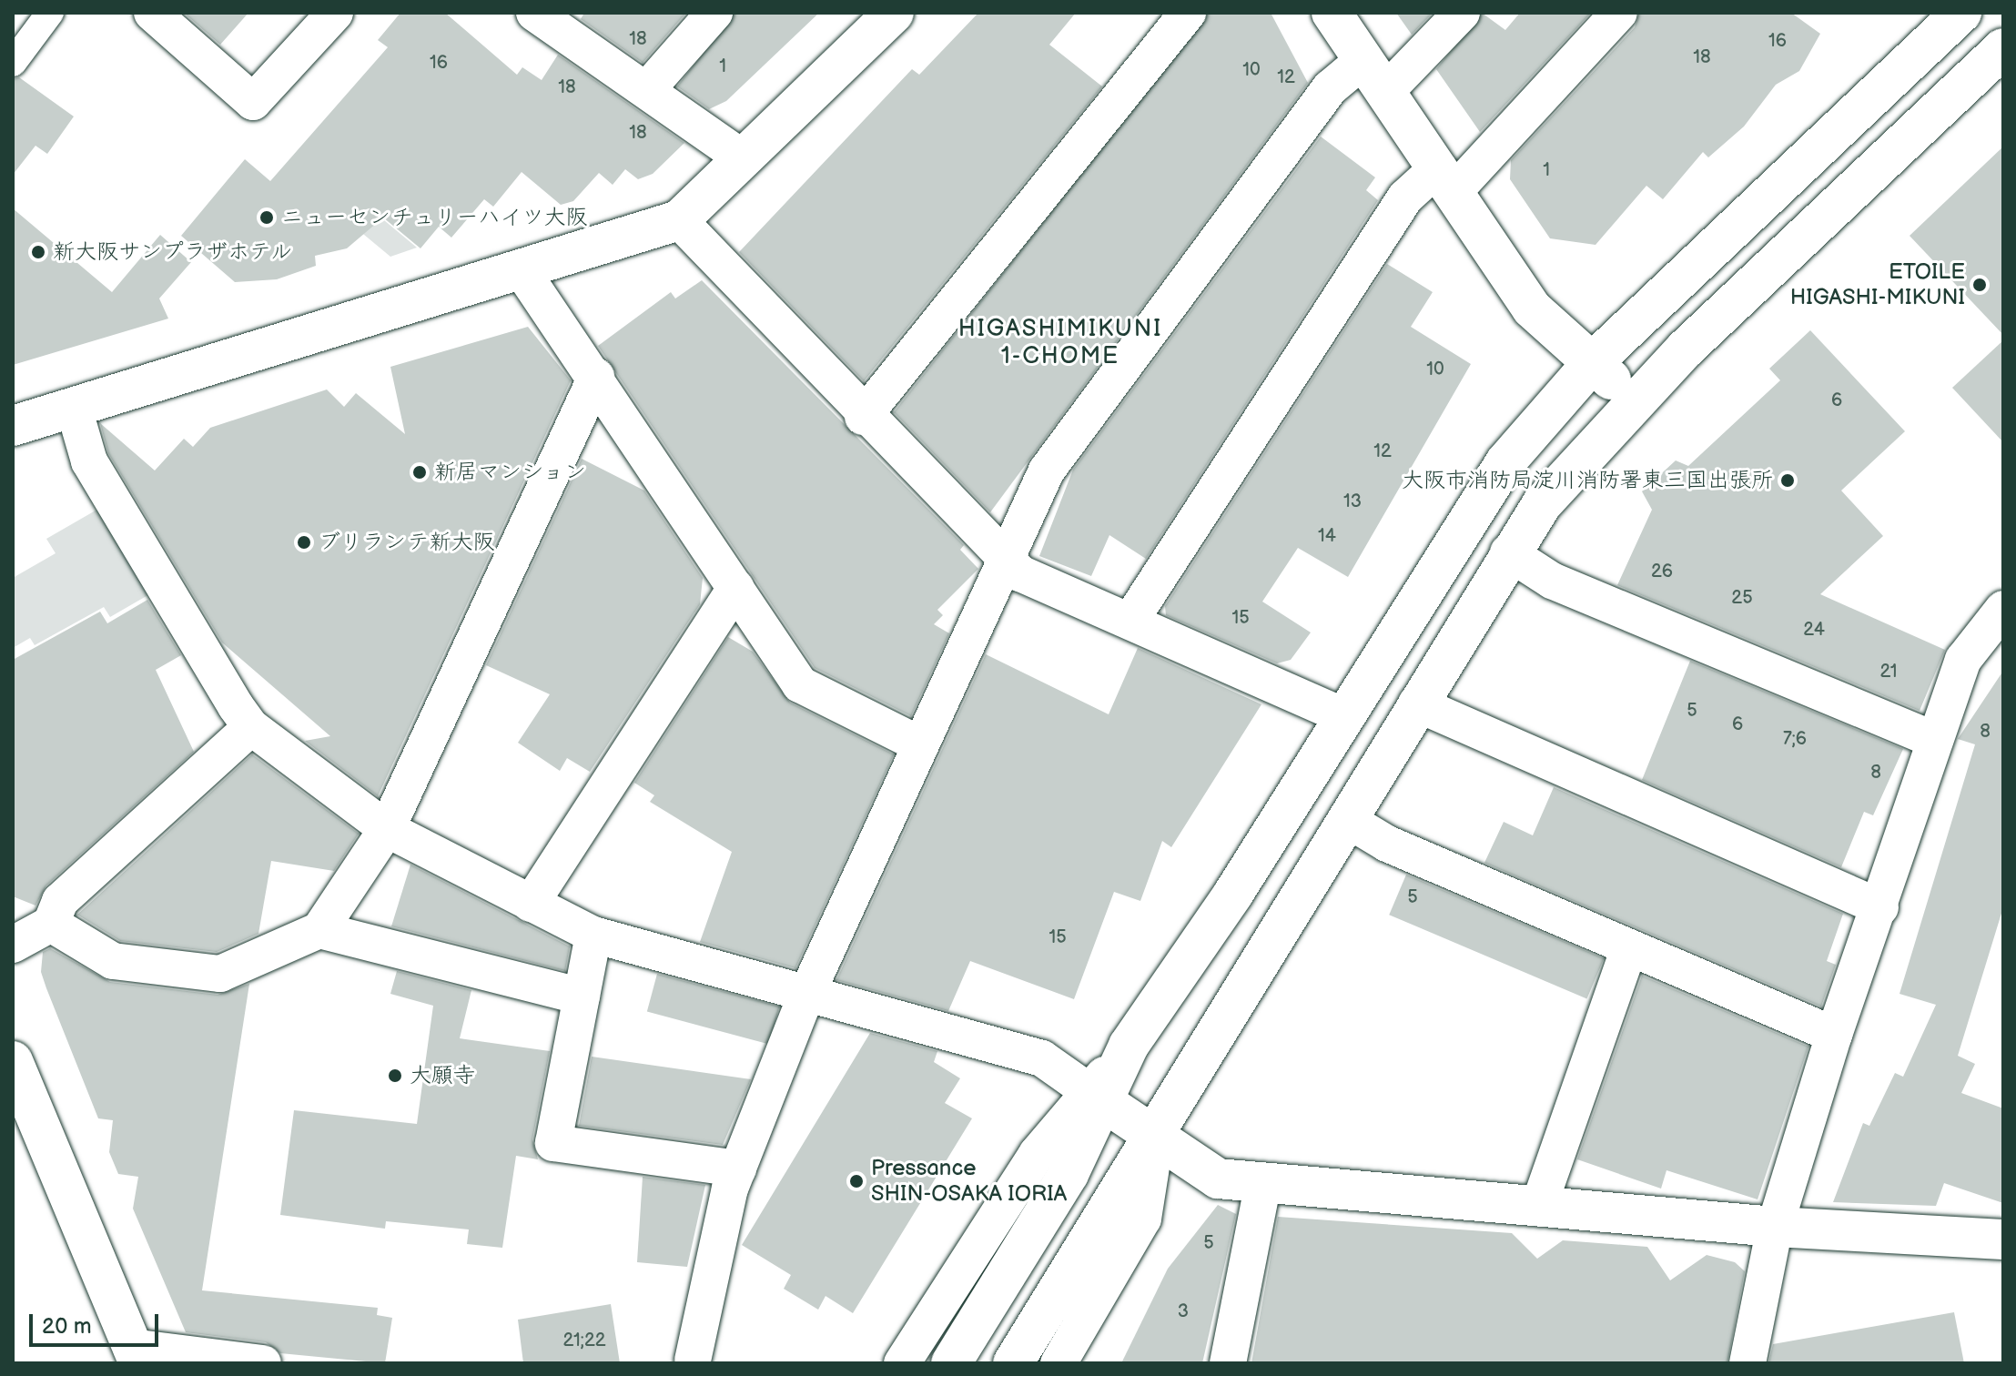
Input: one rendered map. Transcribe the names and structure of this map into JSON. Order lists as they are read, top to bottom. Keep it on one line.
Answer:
{"districts":["HIGASHIMIKUNI 1-CHOME"],"places":["ニューセンチュリーハイツ大阪","新大阪サンプラザホテル","ETOILE HIGASHI-MIKUNI","新居マンション","大阪市消防局淀川消防署東三国出張所","ブリランテ新大阪","大願寺","Pressance SHIN-OSAKA IORIA"],"house_numbers":["18","16","18","16","1","10","12","18","18","1","10","6","12","13","14","26","25","15","24","21","5","6","8","7;6","8","5","15","5","3","21;22"],"scale_bar":"20 m"}
